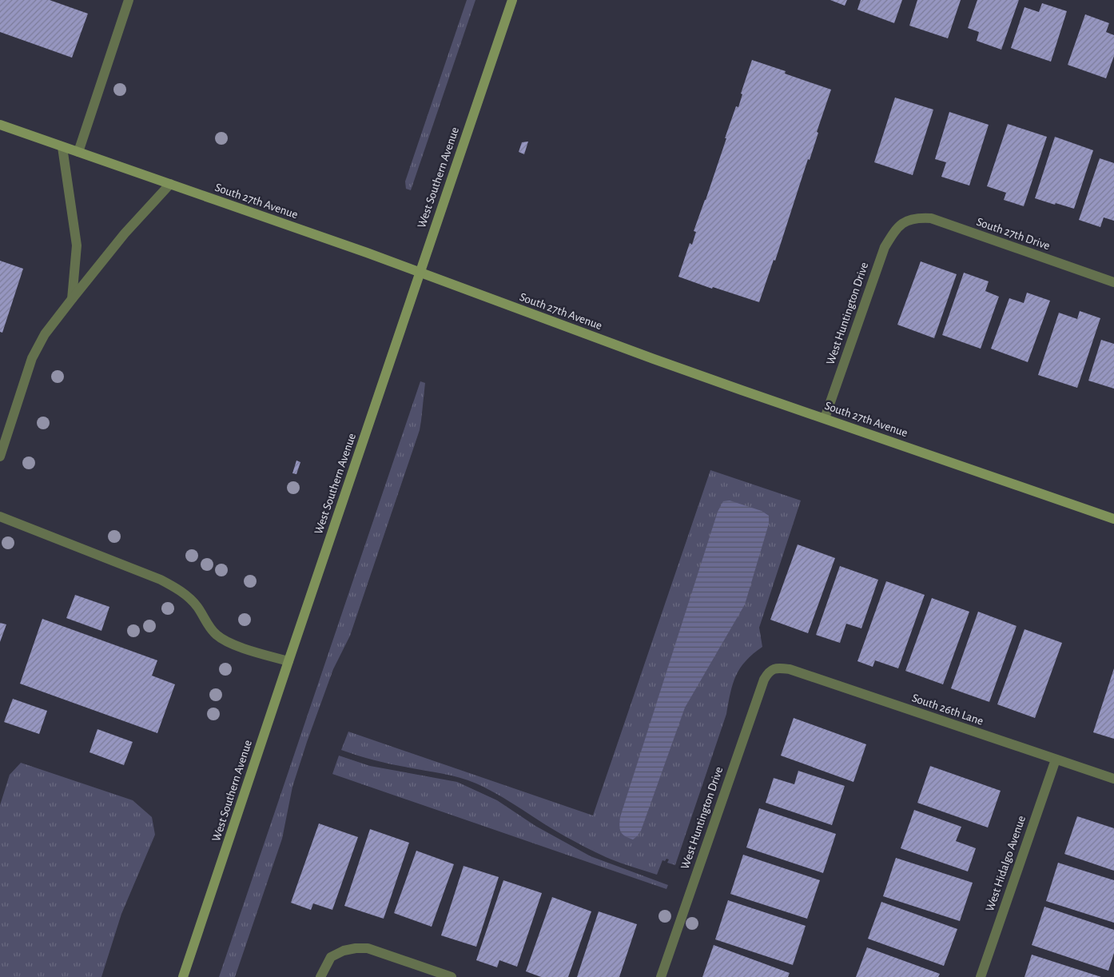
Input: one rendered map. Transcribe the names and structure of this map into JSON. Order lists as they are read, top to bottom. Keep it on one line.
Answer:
{"streets":{"main road":["West Southern Avenue","South 27th Avenue"],"street":["South 27th Drive","West Huntington Drive","South 26th Lane","West Hidalgo Avenue"]},"crossings":[["West Southern Avenue","South 27th Avenue"],["South 27th Avenue","West Huntington Drive"],["South 27th Drive","West Huntington Drive"],["West Huntington Drive","South 26th Lane"],["South 26th Lane","West Hidalgo Avenue"]]}
